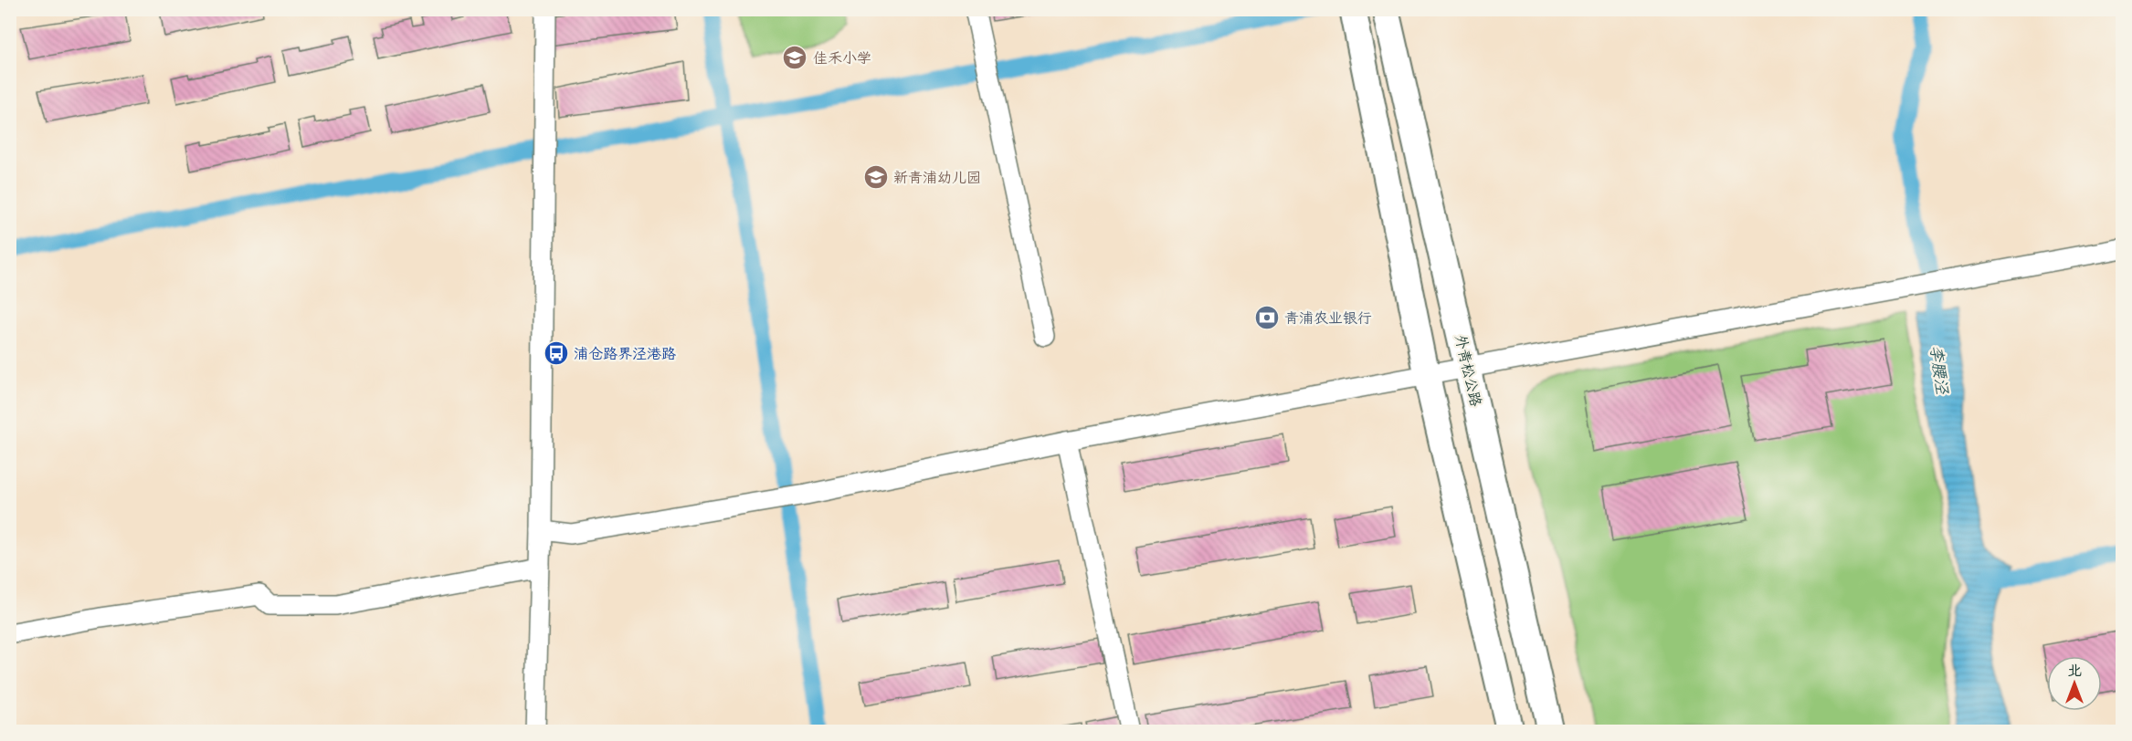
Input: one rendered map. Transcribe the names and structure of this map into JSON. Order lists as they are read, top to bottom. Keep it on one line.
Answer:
{"streets":{"main road":["外青松公路"]},"water":["李腰泾"],"places":{"school or university":["佳禾小学","新青浦幼儿园"],"bank":["青浦农业银行"],"bus stop":["浦仓路界泾港路"]},"north":"top"}
